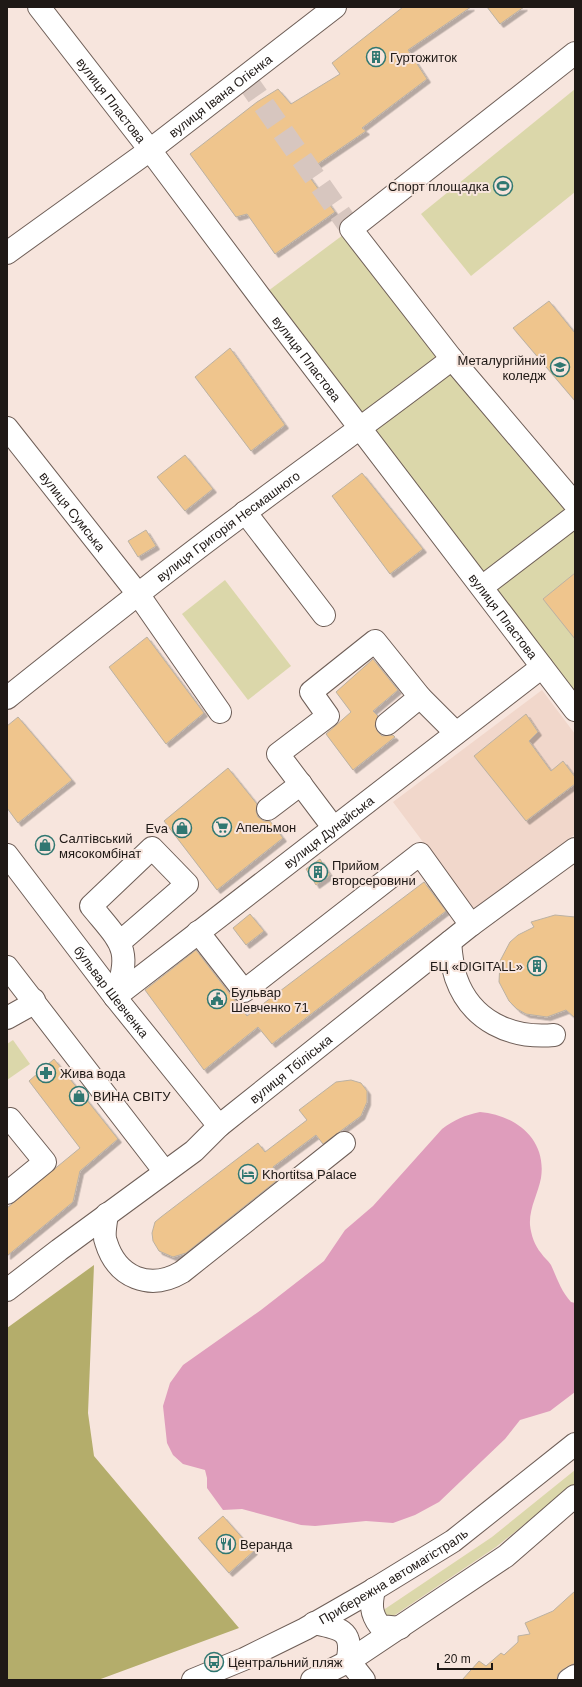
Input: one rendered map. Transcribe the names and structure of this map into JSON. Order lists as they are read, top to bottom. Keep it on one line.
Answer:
{"streets":{"street":["вулиця Івана Огієнка","вулиця Пластова","вулиця Сумська","вулиця Григорія Несмашного","вулиця Дунайська","бульвар Шевченка","вулиця Тбіліська","Прибережна автомагістраль"]},"crossings":[["вулиця Івана Огієнка","вулиця Пластова"],["вулиця Пластова","вулиця Григорія Несмашного"],["вулиця Пластова","вулиця Дунайська"],["вулиця Сумська","вулиця Григорія Несмашного"],["вулиця Дунайська","бульвар Шевченка"],["бульвар Шевченка","вулиця Тбіліська"]],"places":{"building":["Гуртожиток","Прийом вторсеровини","БЦ «DIGITALL»"],"sports":["Спорт площадка"],"school or university":["Металургійний коледж"],"supermarket":["Апельмон"],"shop":["Eva","Салтівський мясокомбінат","ВИНА СВІТУ"],"public building":["Бульвар Шевченко 71"],"pharmacy":["Жива вода"],"hotel":["Khortitsa Palace"],"restaurant":["Веранда"],"bus stop":["Центральний пляж"]},"scale_bar":"20 m"}
